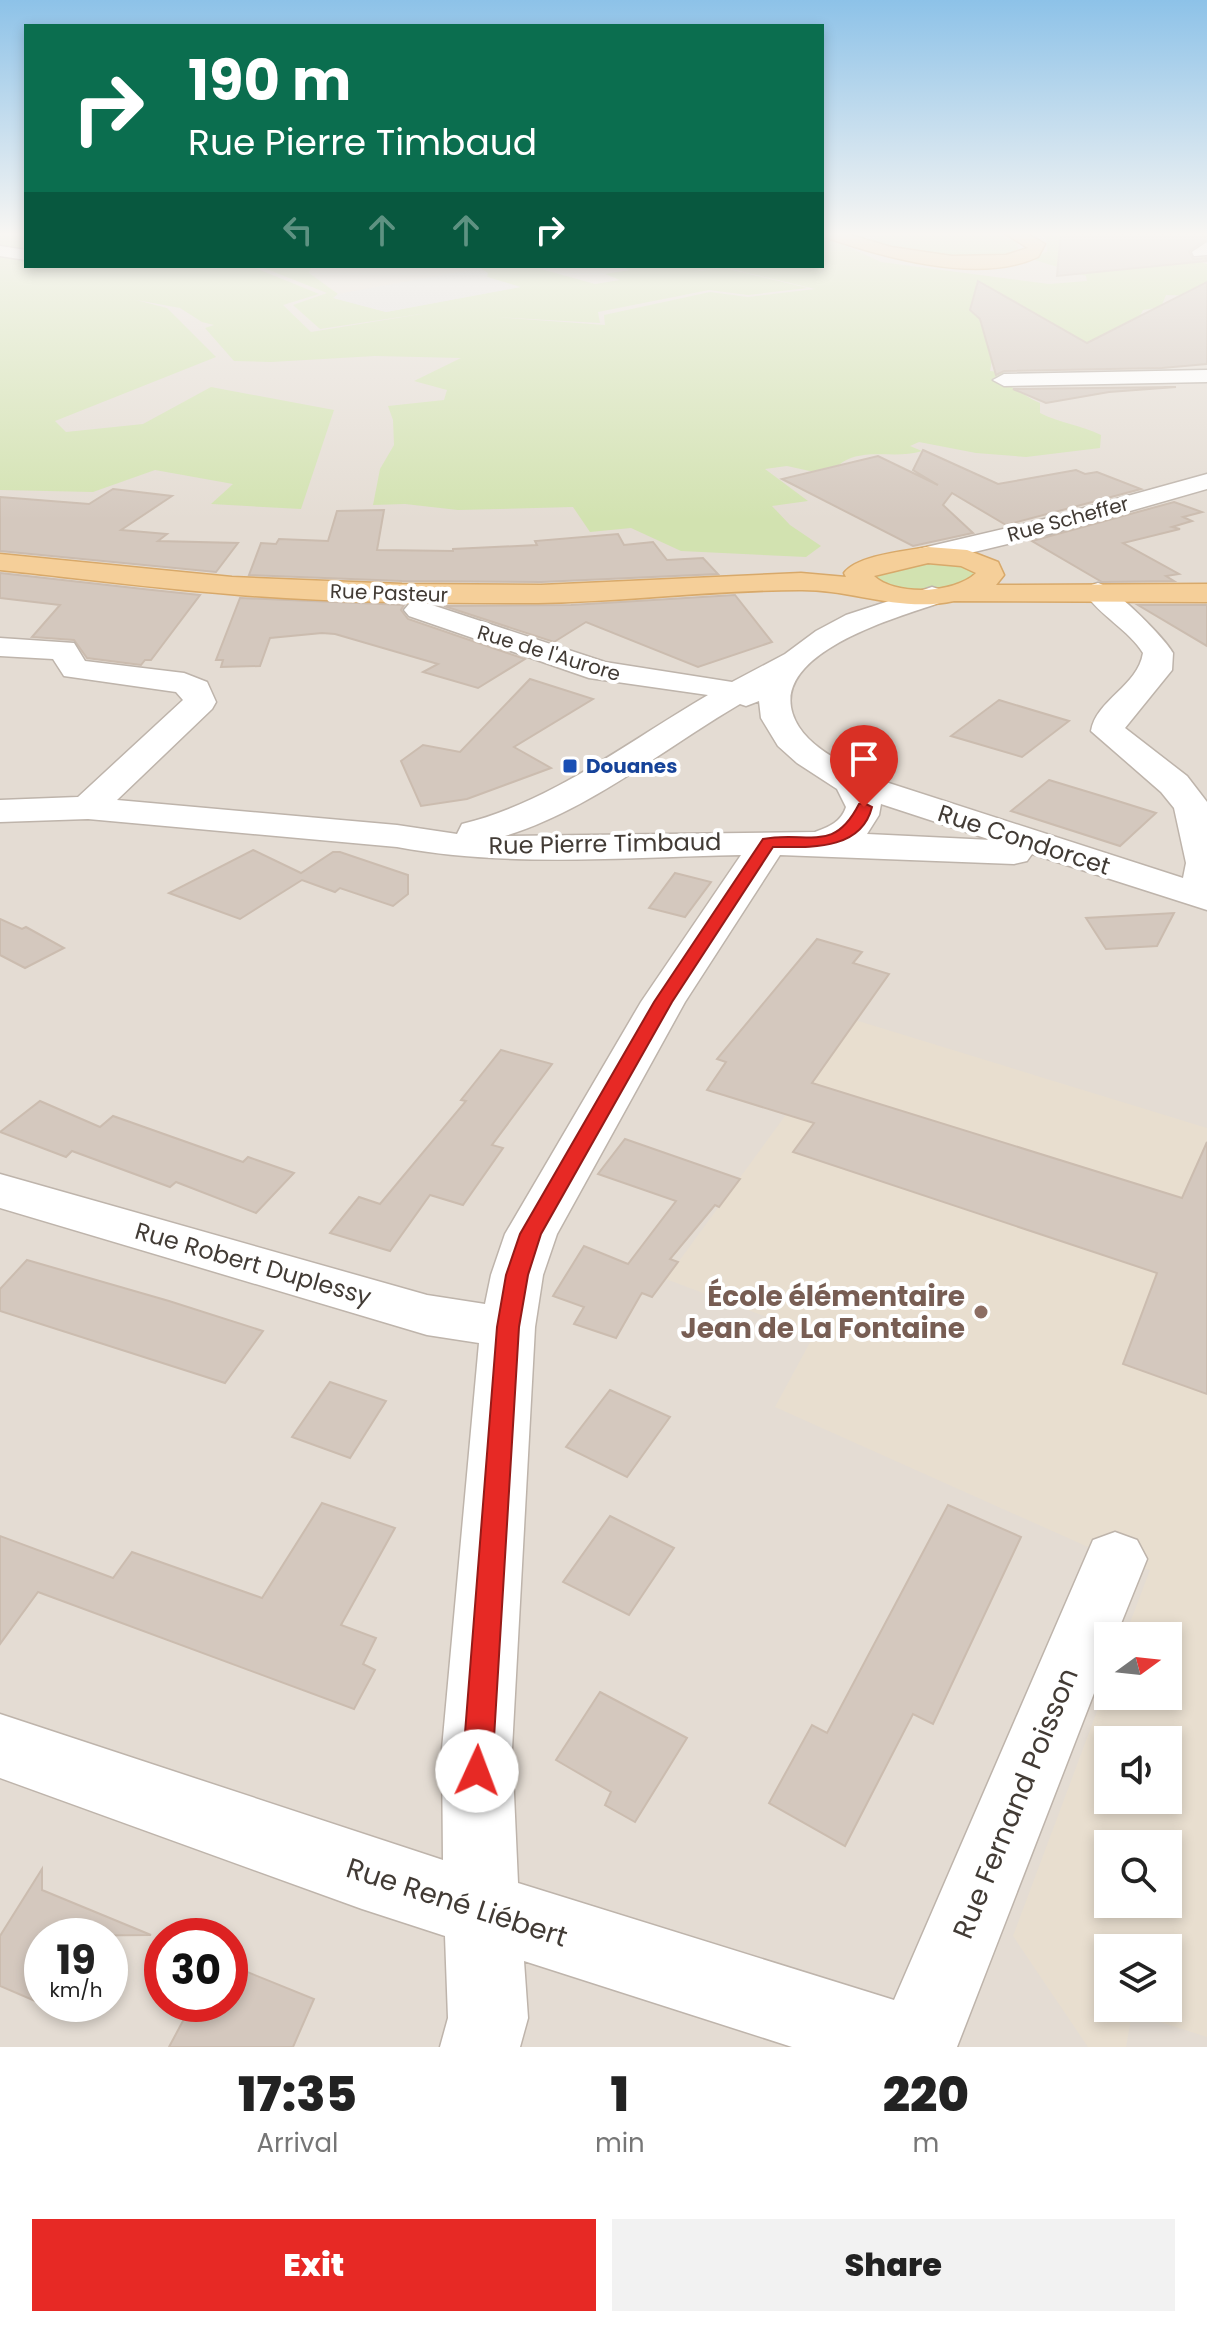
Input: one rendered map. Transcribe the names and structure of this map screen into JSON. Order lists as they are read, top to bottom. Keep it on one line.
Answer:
{"streets":{"main road":["Rue Pasteur"],"street":["Rue Scheffer","Rue de l'Aurore","Rue Condorcet","Rue Pierre Timbaud","Rue Robert Duplessy","Rue Fernand Poisson","Rue René Liébert"]},"crossings":[["Rue de l'Aurore","Rue Condorcet"],["Rue de l'Aurore","Rue Pierre Timbaud"],["Rue Condorcet","Rue Pierre Timbaud"],["Rue Fernand Poisson","Rue René Liébert"]],"places":{"transit":["Douanes"],"other":["École élémentaire Jean de La Fontaine"]},"north":"right","page":{"turn":["190 m","Rue Pierre Timbaud"],"speed":"19 km/h","limit":"30","eta":["17:35","Arrival","1","min","220","m"],"buttons":["Exit","Share"]}}
